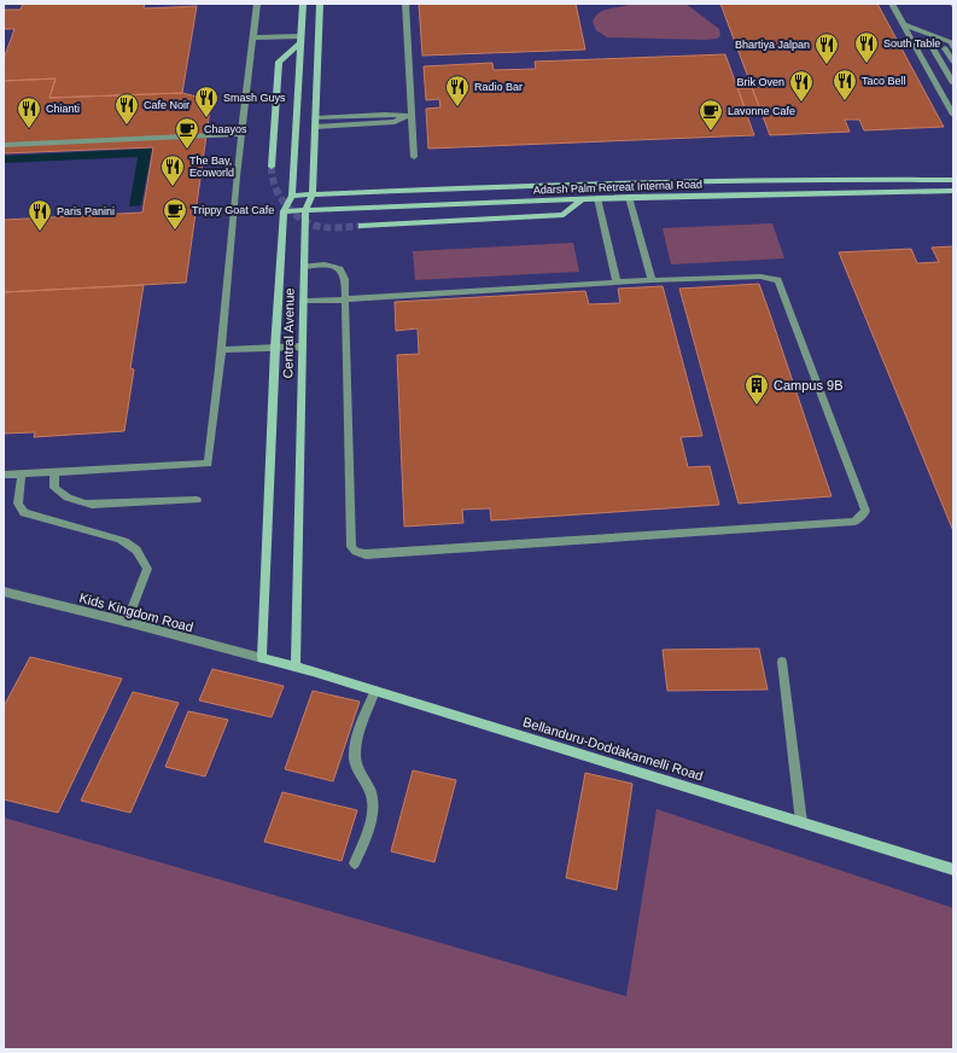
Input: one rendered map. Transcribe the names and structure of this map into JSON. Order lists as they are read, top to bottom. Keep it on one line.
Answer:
{"streets":{"street":["Adarsh Palm Retreat Internal Road","Central Avenue","Kids Kingdom Road","Bellanduru-Doddakannelli Road"]},"crossings":[["Adarsh Palm Retreat Internal Road","Central Avenue"],["Central Avenue","Kids Kingdom Road"],["Central Avenue","Bellanduru-Doddakannelli Road"],["Kids Kingdom Road","Bellanduru-Doddakannelli Road"]],"places":{"restaurant":["South Table","Bhartiya Jalpan","Taco Bell","Brik Oven","Radio Bar","Smash Guys","Cafe Noir","Chianti","The Bay, Ecoworld","Paris Panini"],"cafe":["Lavonne Cafe","Chaayos","Trippy Goat Cafe"],"building":["Campus 9B"]}}
